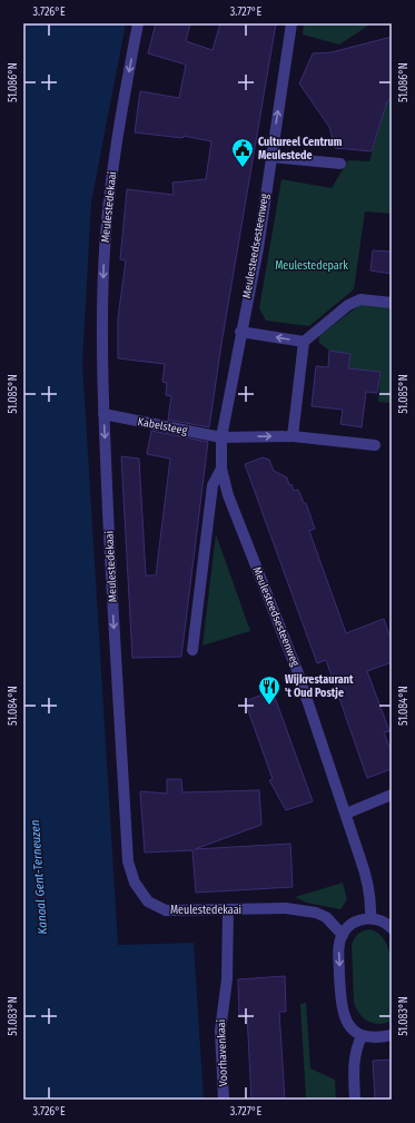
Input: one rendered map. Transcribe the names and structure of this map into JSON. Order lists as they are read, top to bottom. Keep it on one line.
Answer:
{"streets":{"street":["Meulestedekaai","Meulesteedsesteenweg","Kabelsteeg","Voorhavenkaai"]},"crossings":[["Meulestedekaai","Kabelsteeg"],["Meulestedekaai","Voorhavenkaai"],["Meulesteedsesteenweg","Kabelsteeg"]],"one_way":["Meulestedekaai"],"water":["Kanaal Gent-Terneuzen"],"parks":["Meulestedepark"],"places":{"public building":["Cultureel Centrum Meulestede"],"restaurant":["Wijkrestaurant 't Oud Postje"]},"coordinates":["3.726°E","3.727°E","51.086°N","51.085°N","51.084°N","51.083°N"]}
